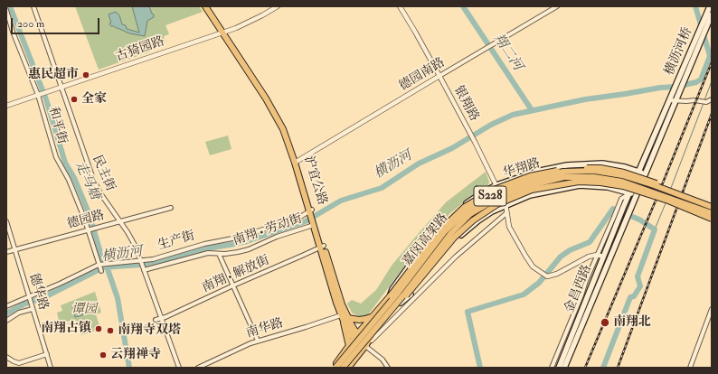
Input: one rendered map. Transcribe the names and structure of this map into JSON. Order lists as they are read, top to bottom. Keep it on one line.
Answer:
{"streets":{"main road":["横沥河桥","华翔路","沪宜公路","S228","嘉闵高架路","金昌西路"],"street":["古猗园路","德园南路","银翔路","和平街","民主街","德园路","南翔 • 劳动街","生产街","南翔 • 解放街","德华路","南华路"]},"crossings":[["古猗园路","和平街"],["古猗园路","民主街"],["古猗园路","沪宜公路"],["德园南路","银翔路"],["德园南路","沪宜公路"],["和平街","德园路"],["和平街","生产街"],["华翔路","沪宜公路"],["民主街","德园路"],["民主街","南翔 • 劳动街"],["民主街","生产街"],["沪宜公路","南翔 • 劳动街"],["沪宜公路","生产街"],["沪宜公路","南翔 • 解放街"],["沪宜公路","南华路"],["德园路","德华路"],["生产街","德华路"]],"water":["翔二河","横沥河","走马塘"],"parks":["谭园"],"places":["惠民超市","全家","南翔北","南翔古镇","南翔寺双塔","云翔禅寺"],"scale_bar":"200 m"}
